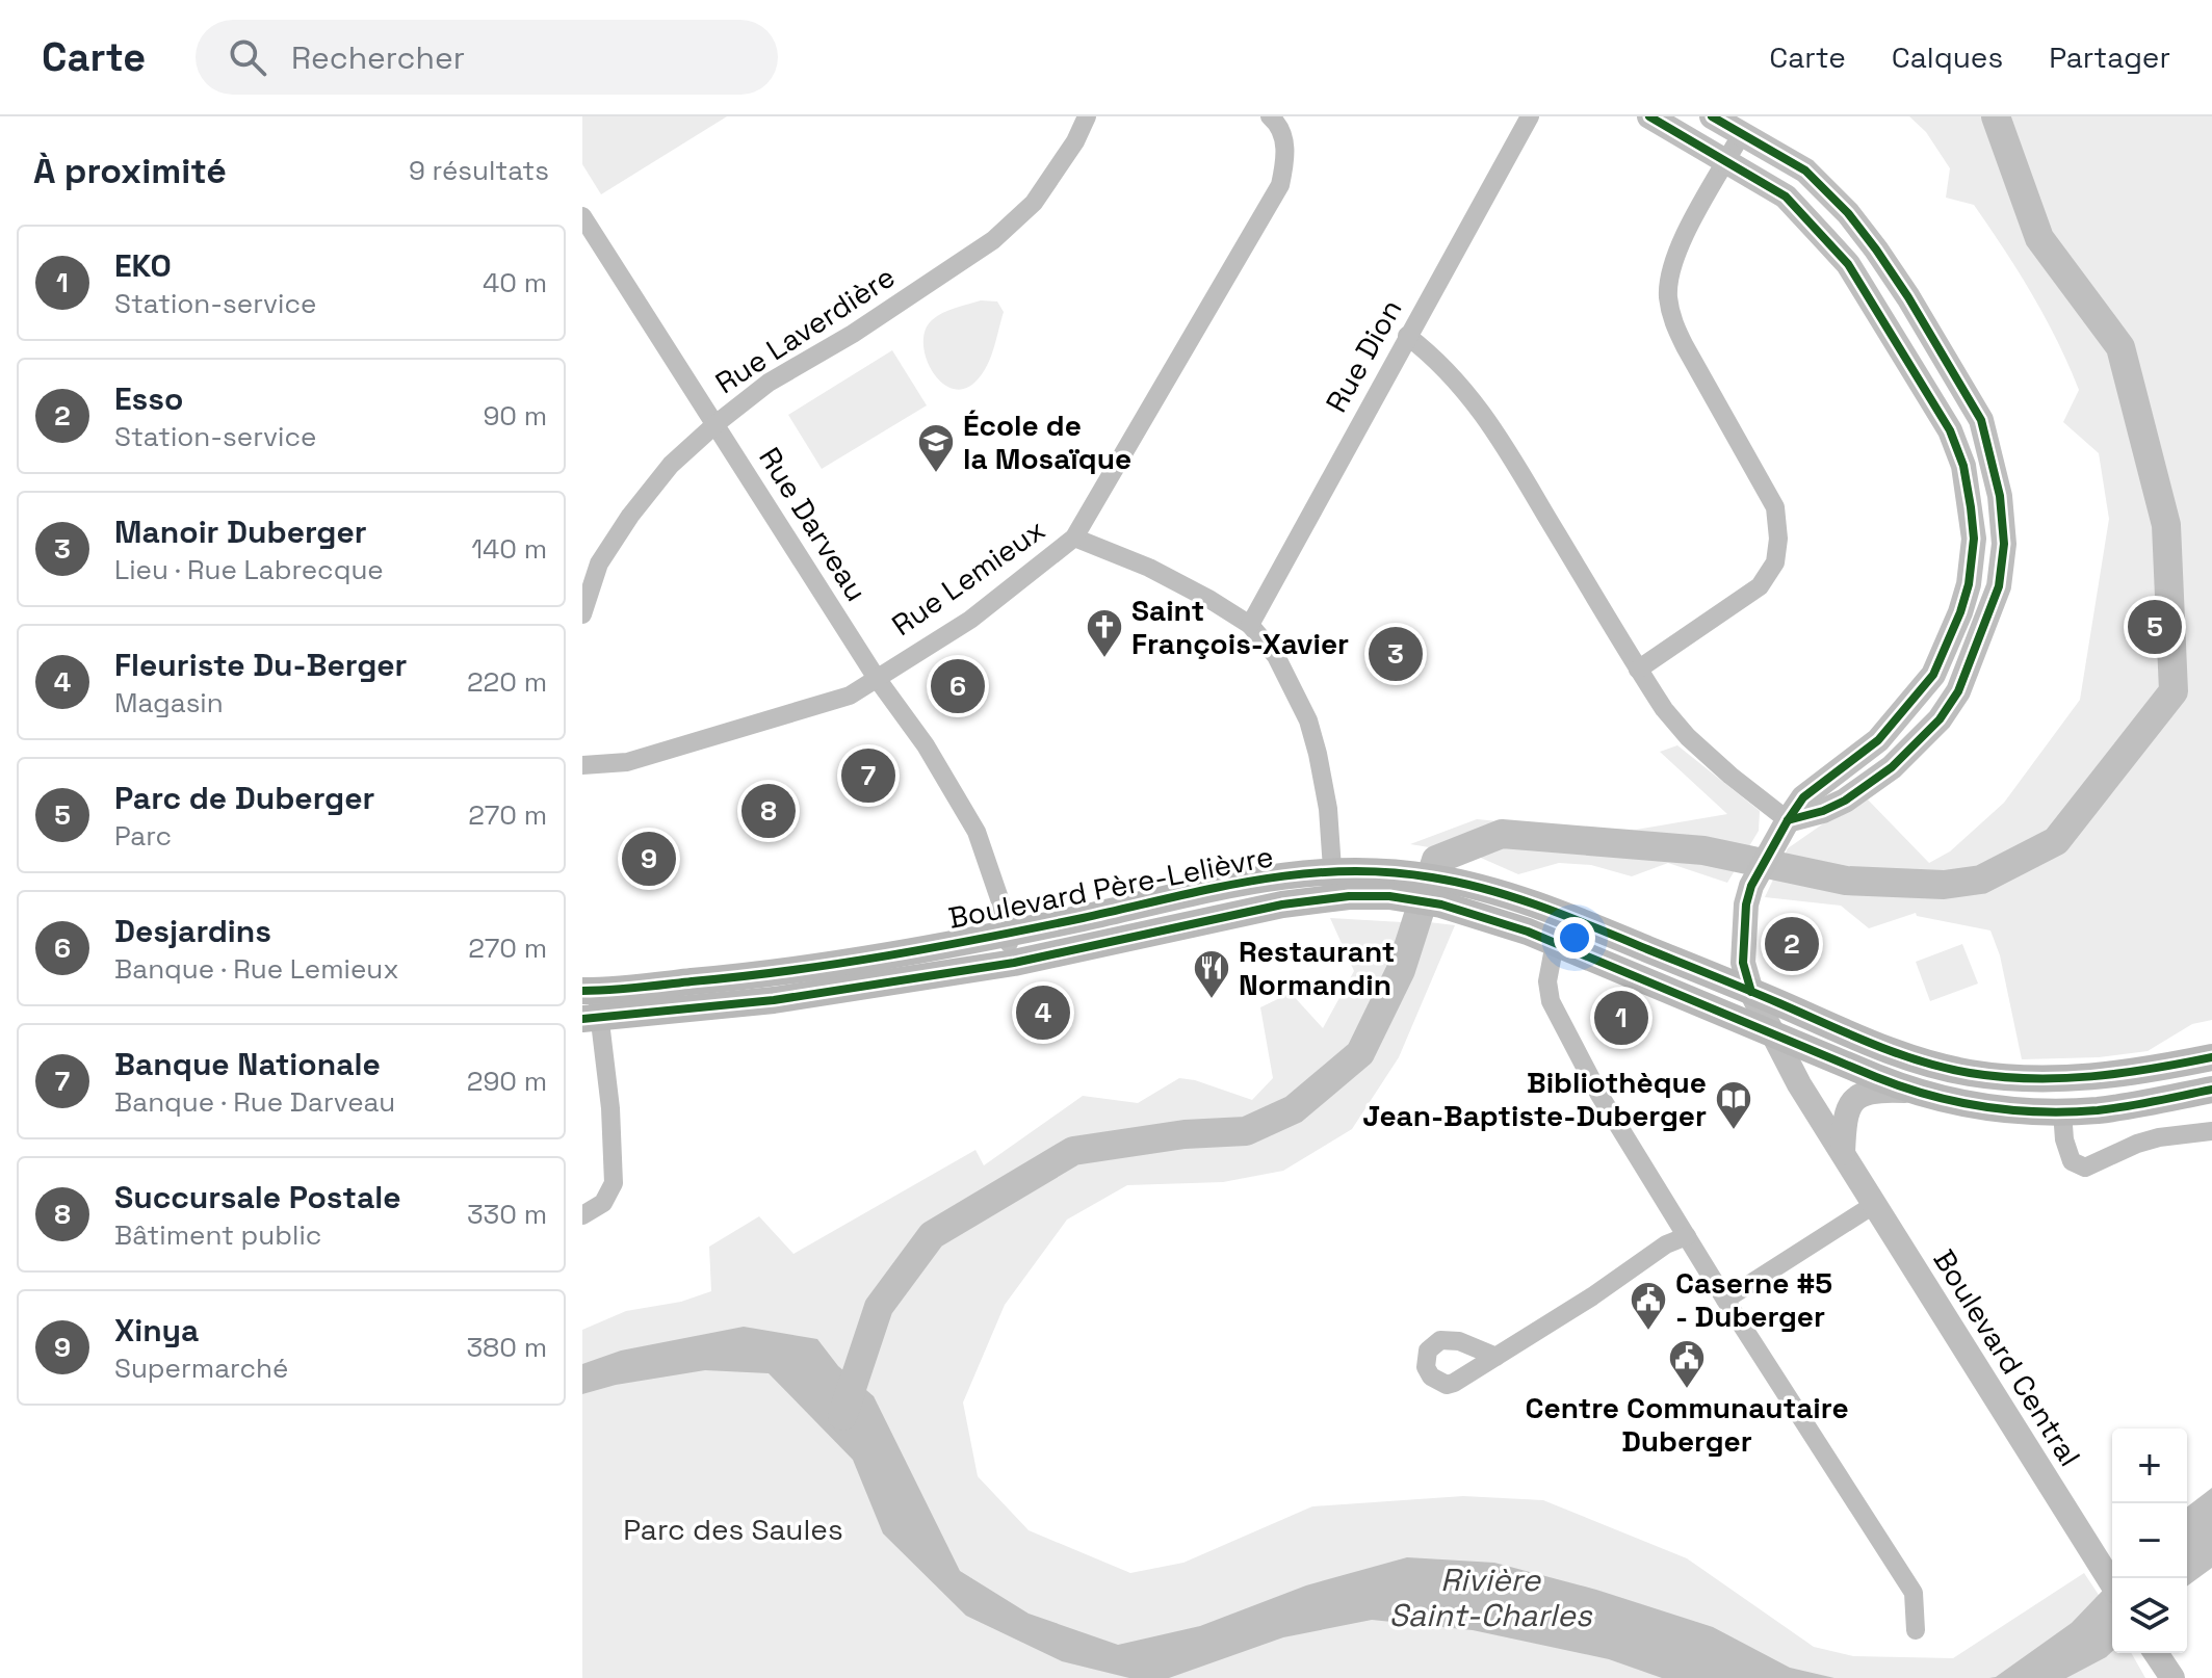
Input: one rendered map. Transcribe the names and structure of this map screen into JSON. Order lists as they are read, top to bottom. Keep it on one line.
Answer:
{"streets":{"main road":["Boulevard Père-Lelièvre"],"street":["Rue Laverdière","Rue Dion","Rue Darveau","Rue Lemieux","Boulevard Central"]},"crossings":[["Rue Laverdière","Rue Darveau"],["Rue Darveau","Rue Lemieux"],["Rue Darveau","Boulevard Père-Lelièvre"],["Boulevard Père-Lelièvre","Boulevard Central"]],"water":["Rivière Saint-Charles"],"parks":["Parc des Saules"],"places":{"school or university":["École de la Mosaïque"],"church":["Saint François-Xavier"],"restaurant":["Restaurant Normandin"],"library":["Bibliothèque Jean-Baptiste-Duberger"],"public building":["Caserne #5 - Duberger","Centre Communautaire Duberger"]},"page":{"header":"Carte","search":"Rechercher","nav":["Carte","Calques","Partager"],"heading":["À proximité","9 résultats"],"list":[{"mark":"1","name":"EKO","note":"Station-service","value":"40 m"},{"mark":"2","name":"Esso","note":"Station-service","value":"90 m"},{"mark":"3","name":"Manoir Duberger","note":"Lieu · Rue Labrecque","value":"140 m"},{"mark":"4","name":"Fleuriste Du-Berger","note":"Magasin","value":"220 m"},{"mark":"5","name":"Parc de Duberger","note":"Parc","value":"270 m"},{"mark":"6","name":"Desjardins","note":"Banque · Rue Lemieux","value":"270 m"},{"mark":"7","name":"Banque Nationale","note":"Banque · Rue Darveau","value":"290 m"},{"mark":"8","name":"Succursale Postale","note":"Bâtiment public","value":"330 m"},{"mark":"9","name":"Xinya","note":"Supermarché","value":"380 m"}],"pins":["5","3","6","7","8","9","2","4","1"],"map_buttons":["+","−"]}}
